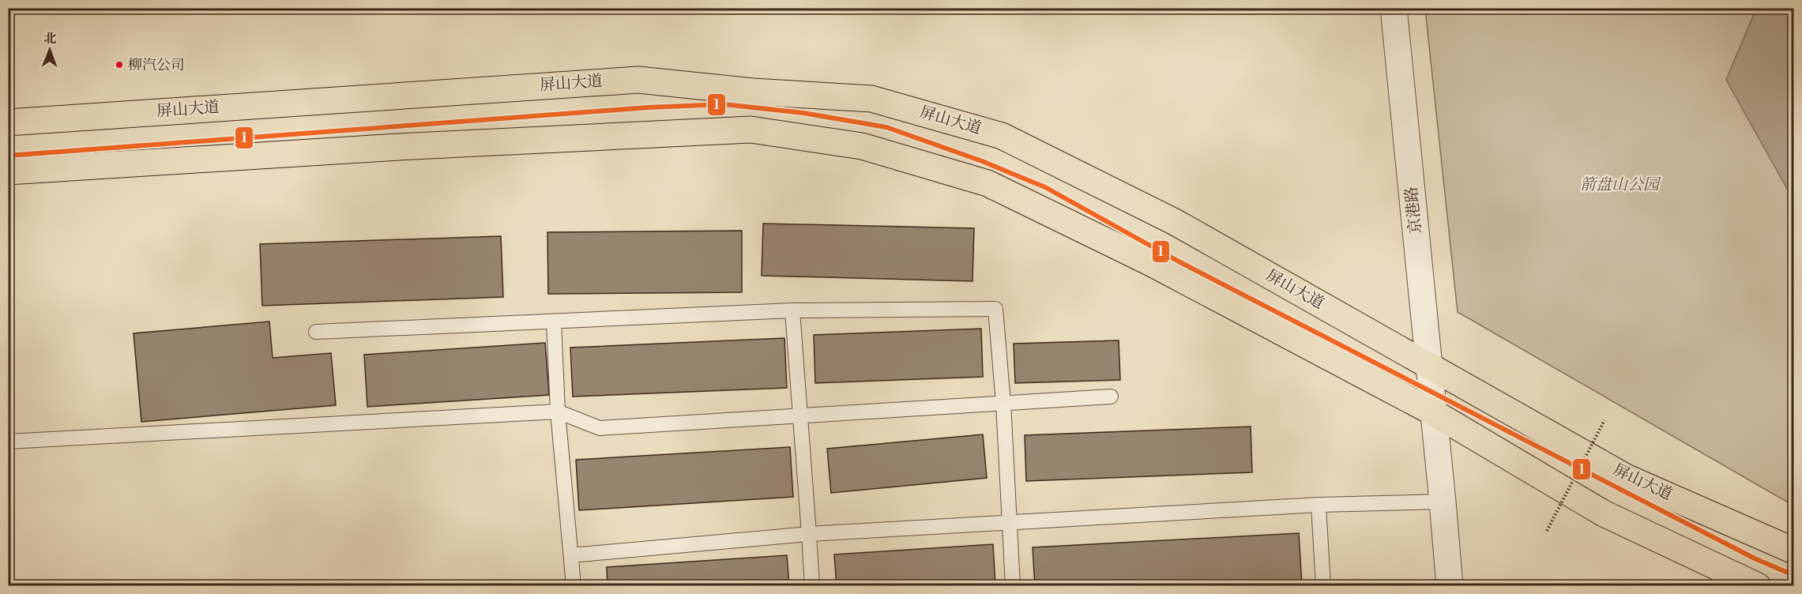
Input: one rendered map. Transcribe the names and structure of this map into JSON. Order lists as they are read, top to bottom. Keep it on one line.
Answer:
{"streets":{"main road":["屏山大道"],"street":["京港路"]},"crossings":[["屏山大道","京港路"]],"parks":["箭盘山公园"],"places":["柳汽公司"],"lines":["transit line 1"],"north":"top"}
